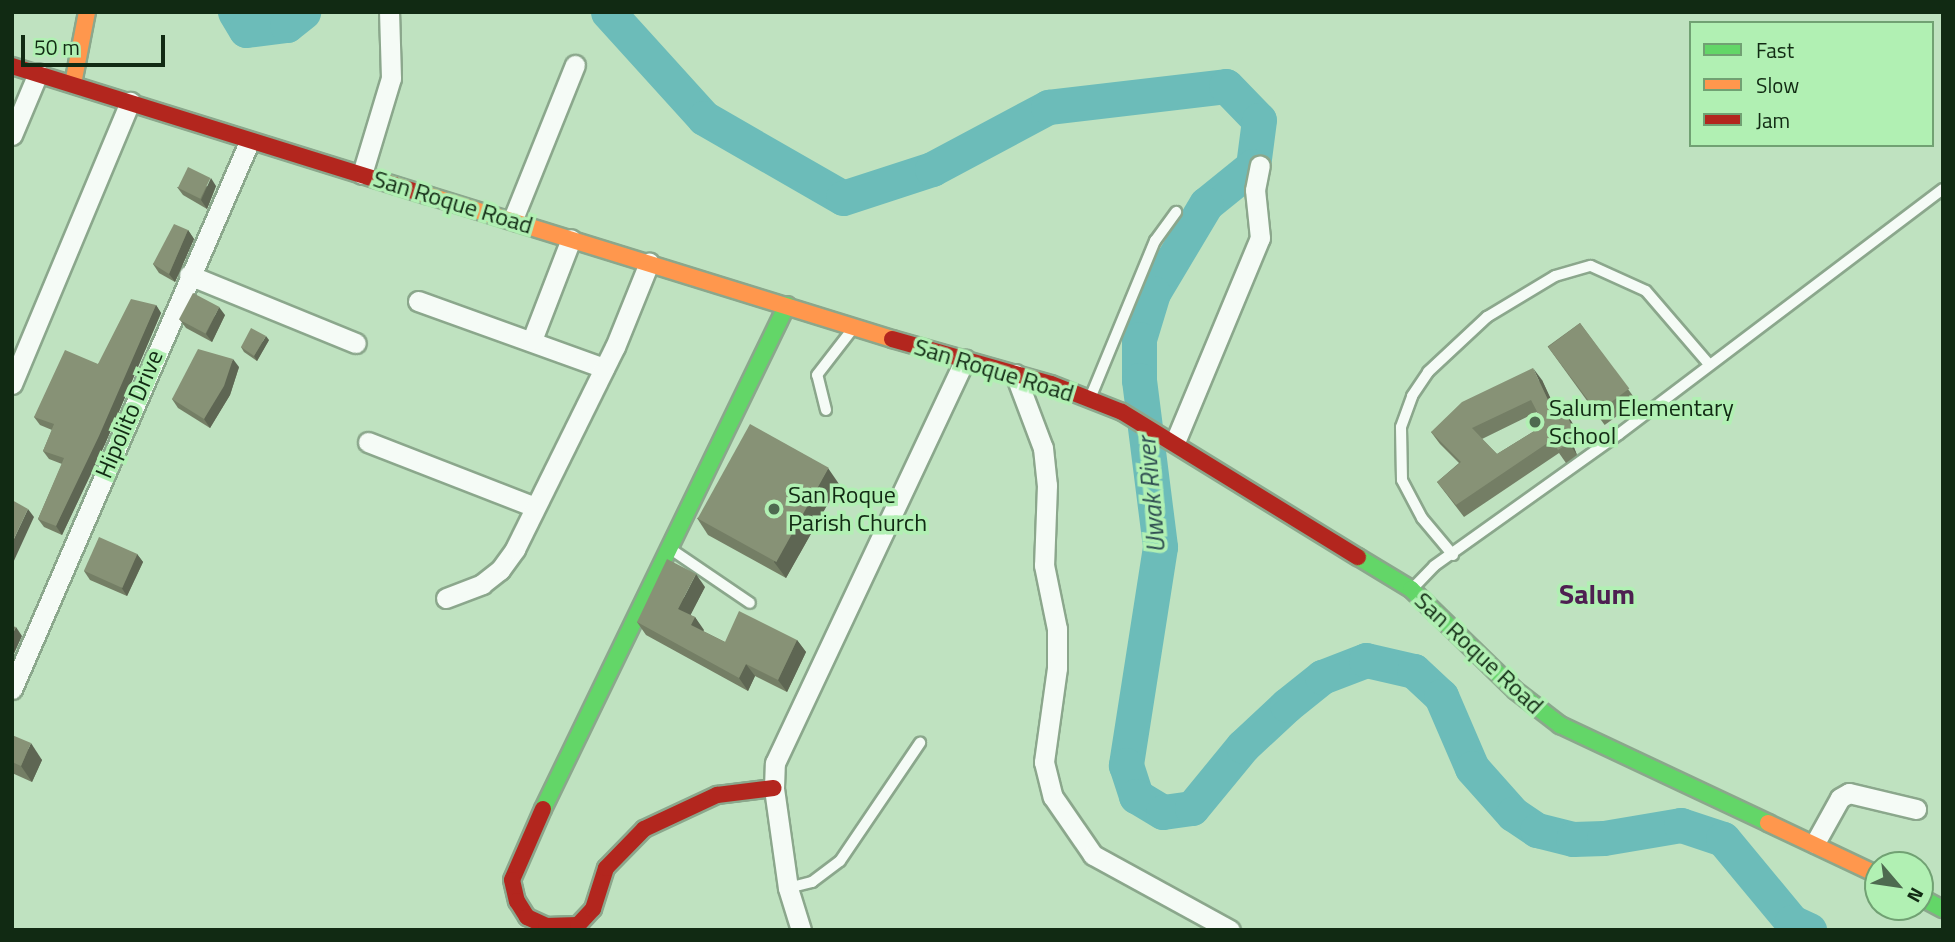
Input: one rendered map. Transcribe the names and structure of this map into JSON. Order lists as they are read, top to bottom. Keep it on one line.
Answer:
{"streets":{"street":["San Roque Road","Hipolito Drive"]},"crossings":[["San Roque Road","Hipolito Drive"]],"districts":["Salum"],"water":["Uwak River"],"places":["Salum Elementary School","San Roque Parish Church"],"legend":["Fast","Slow","Jam"],"scale_bar":"50 m","north":"bottom right"}
